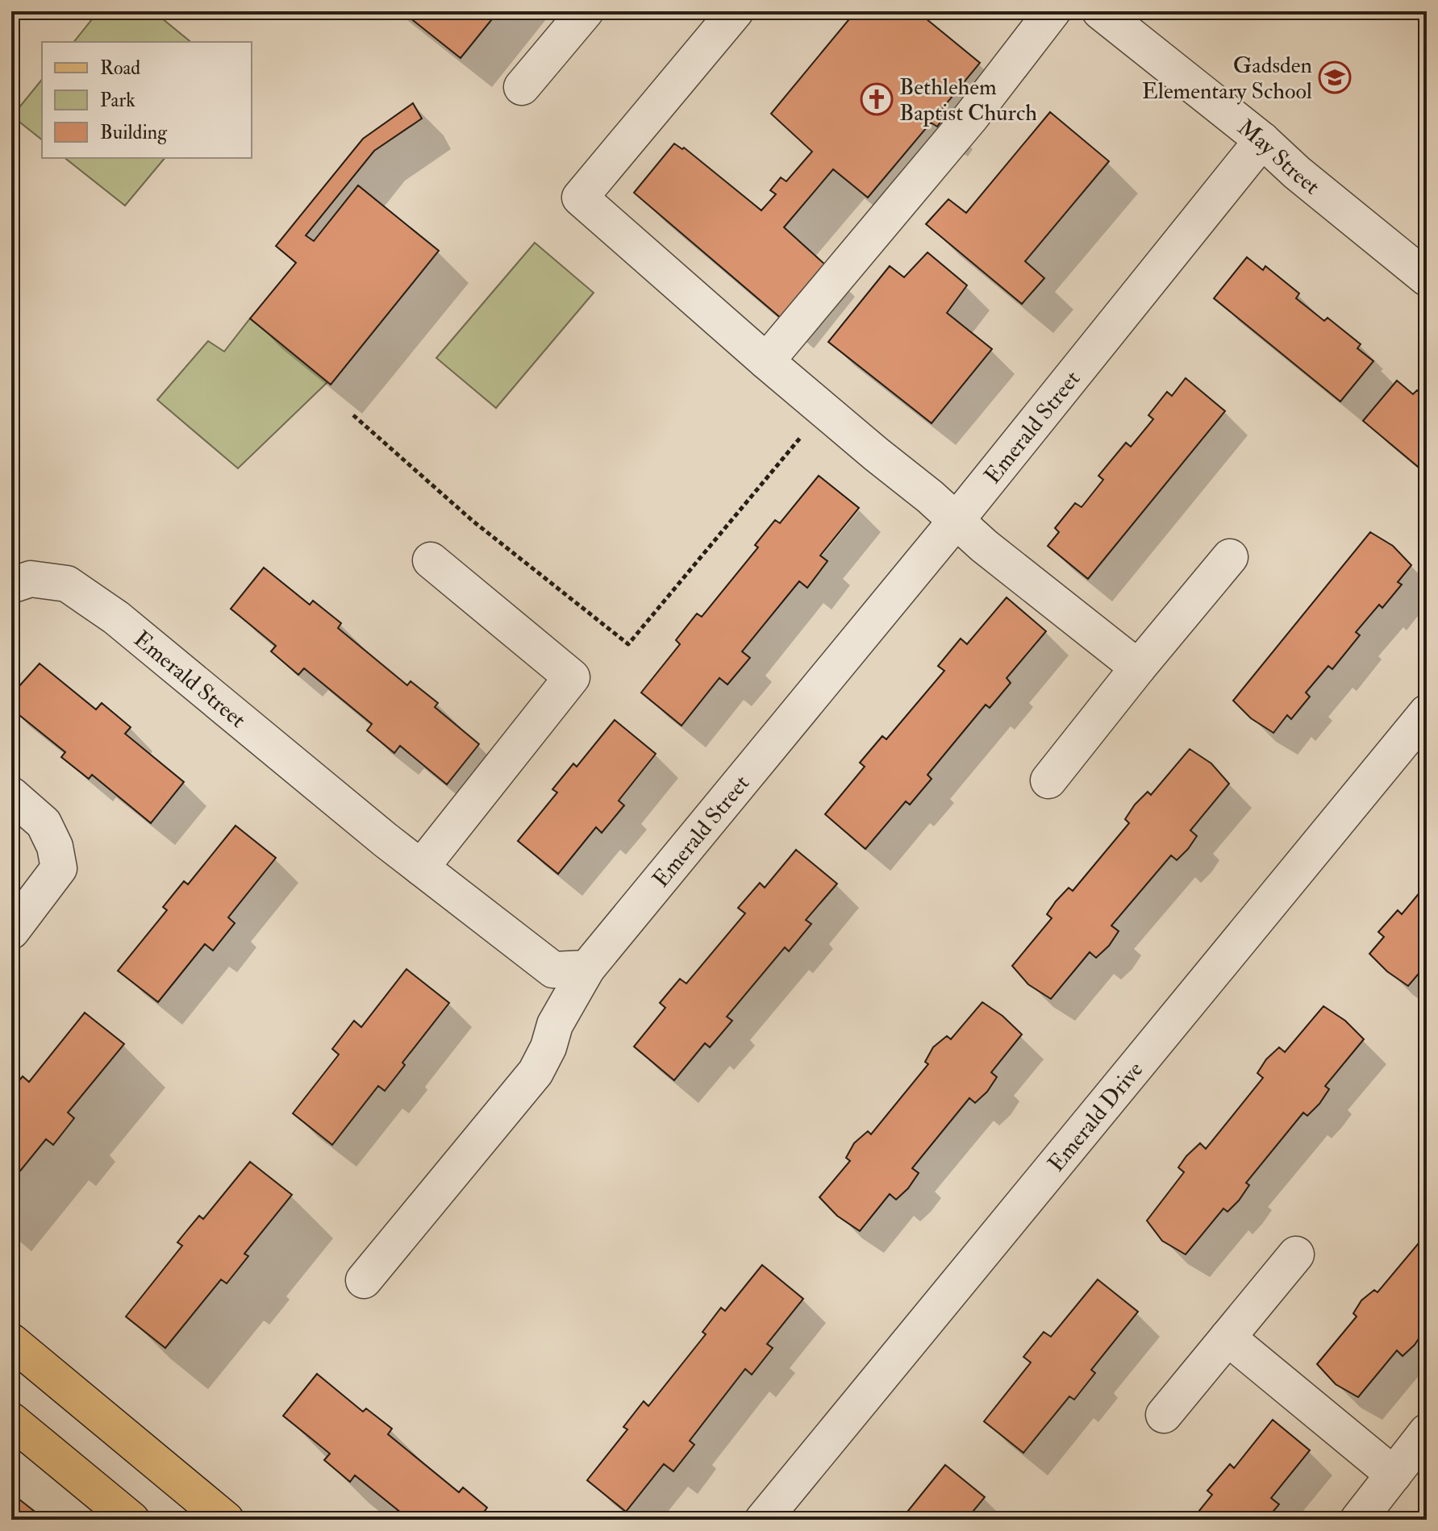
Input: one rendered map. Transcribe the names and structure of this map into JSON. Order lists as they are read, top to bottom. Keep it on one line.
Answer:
{"streets":{"street":["May Street","Emerald Street","Emerald Drive"]},"crossings":[["May Street","Emerald Street"]],"places":{"school or university":["Gadsden Elementary School"],"church":["Bethlehem Baptist Church"]},"legend":["Road","Park","Building"]}
